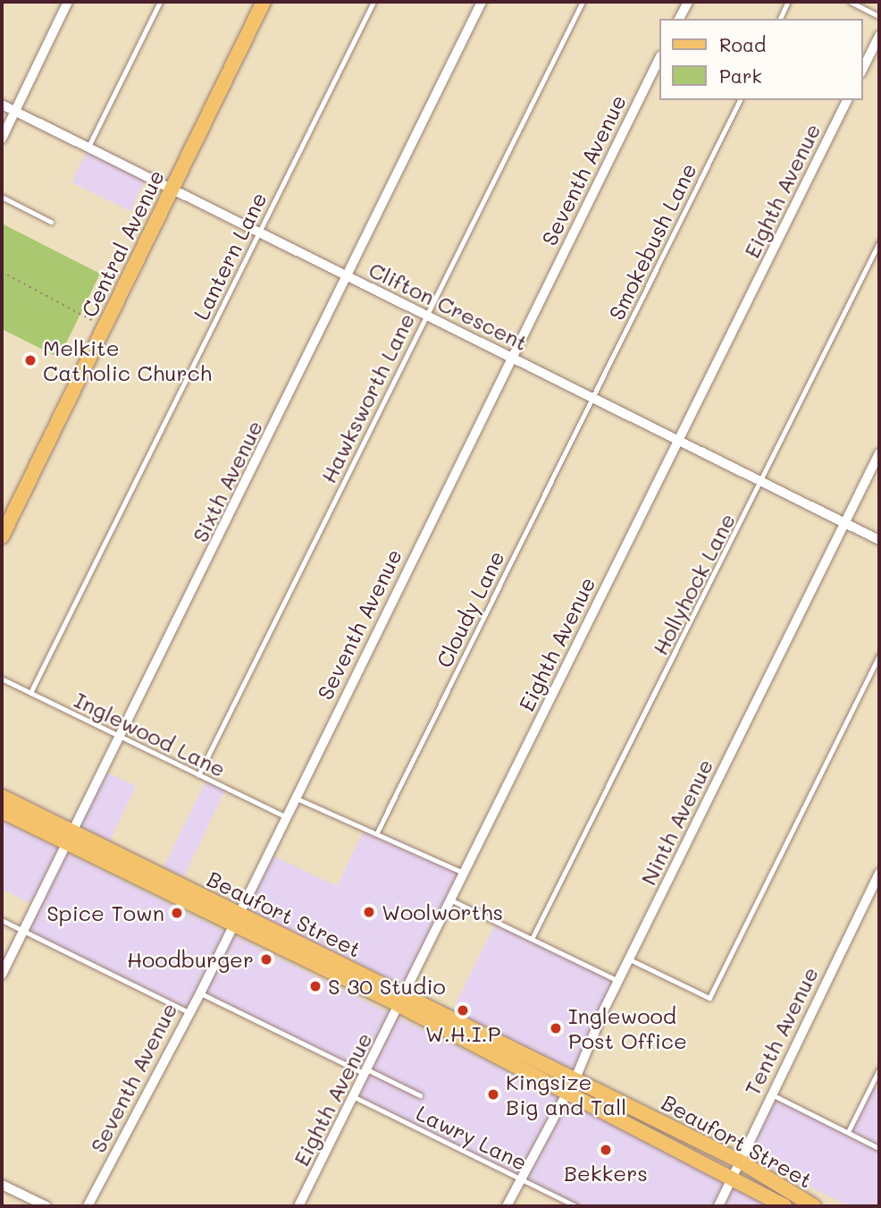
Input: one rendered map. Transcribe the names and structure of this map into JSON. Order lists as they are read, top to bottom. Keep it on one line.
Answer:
{"streets":{"main road":["Central Avenue","Beaufort Street"],"street":["Seventh Avenue","Eighth Avenue","Clifton Crescent","Sixth Avenue","Ninth Avenue","Tenth Avenue"],"lane":["Smokebush Lane","Lantern Lane","Hawksworth Lane","Hollyhock Lane","Cloudy Lane","Inglewood Lane","Lawry Lane"]},"crossings":[["Seventh Avenue","Clifton Crescent"],["Seventh Avenue","Inglewood Lane"],["Seventh Avenue","Beaufort Street"],["Eighth Avenue","Clifton Crescent"],["Eighth Avenue","Beaufort Street"],["Eighth Avenue","Lawry Lane"],["Smokebush Lane","Clifton Crescent"],["Smokebush Lane","Cloudy Lane"],["Central Avenue","Clifton Crescent"],["Lantern Lane","Clifton Crescent"],["Lantern Lane","Inglewood Lane"],["Clifton Crescent","Hawksworth Lane"],["Clifton Crescent","Sixth Avenue"],["Clifton Crescent","Hollyhock Lane"],["Clifton Crescent","Cloudy Lane"],["Clifton Crescent","Ninth Avenue"],["Hawksworth Lane","Inglewood Lane"],["Sixth Avenue","Inglewood Lane"],["Sixth Avenue","Beaufort Street"],["Ninth Avenue","Beaufort Street"],["Ninth Avenue","Lawry Lane"],["Beaufort Street","Tenth Avenue"]],"places":["Melkite Catholic Church","Woolworths","Spice Town","Hoodburger","S 30 Studio","W.H.I.P","Inglewood Post Office","Kingsize Big and Tall","Bekkers"],"legend":["Road","Park"]}
